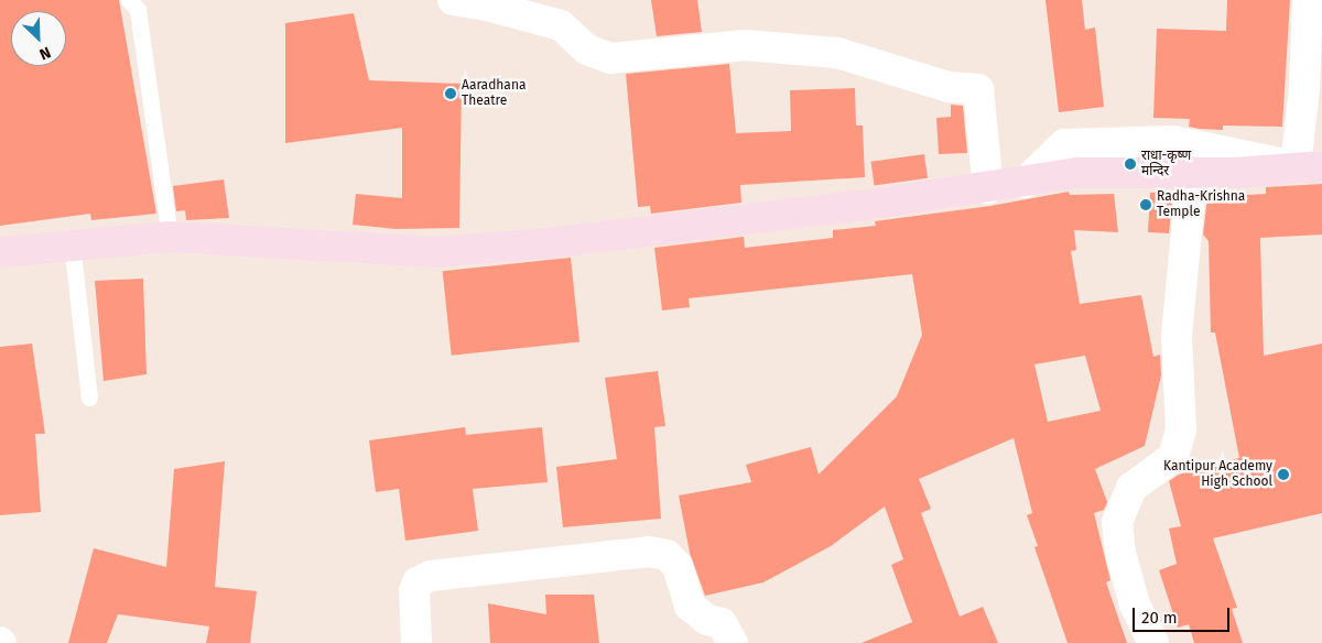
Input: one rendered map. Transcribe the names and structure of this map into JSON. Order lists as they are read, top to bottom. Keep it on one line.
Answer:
{"places":["Aaradhana Theatre","राधा-कृष्ण मन्दिर","Radha-Krishna Temple","Kantipur Academy High School"],"scale_bar":"20 m","north":"bottom right"}
